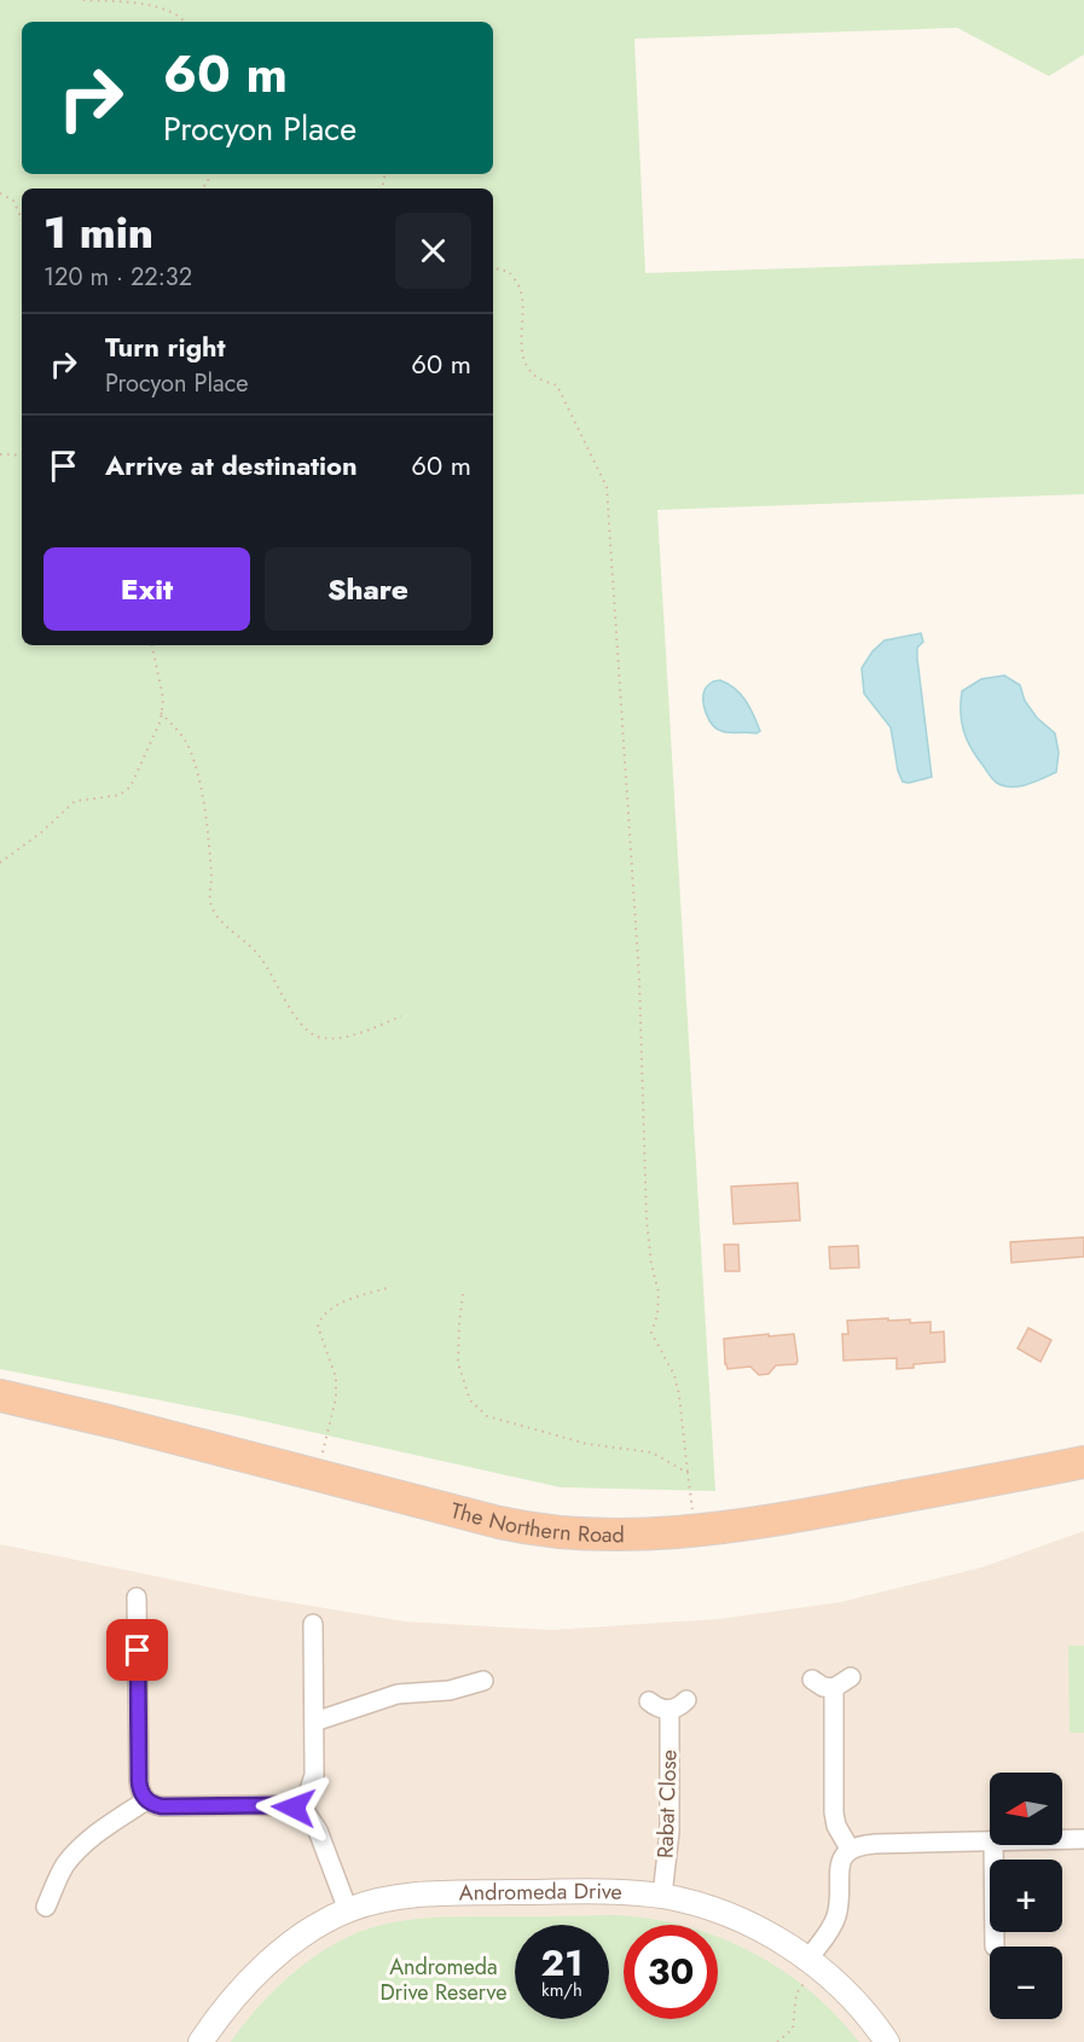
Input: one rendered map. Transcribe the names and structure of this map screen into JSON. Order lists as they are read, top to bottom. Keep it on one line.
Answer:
{"streets":{"highway":["The Northern Road"],"street":["Rabat Close","Andromeda Drive"]},"crossings":[["Rabat Close","Andromeda Drive"]],"parks":["Andromeda Drive Reserve"],"north":"left","page":{"turn":["60 m","Procyon Place"],"heading":["1 min","120 m · 22:32"],"list":[{"name":"Turn right","note":"Procyon Place","value":"60 m"},{"name":"Arrive at destination","value":"60 m"}],"buttons":["Exit","Share"],"map_buttons":["+","−"],"speed":"21 km/h","limit":"30"}}
